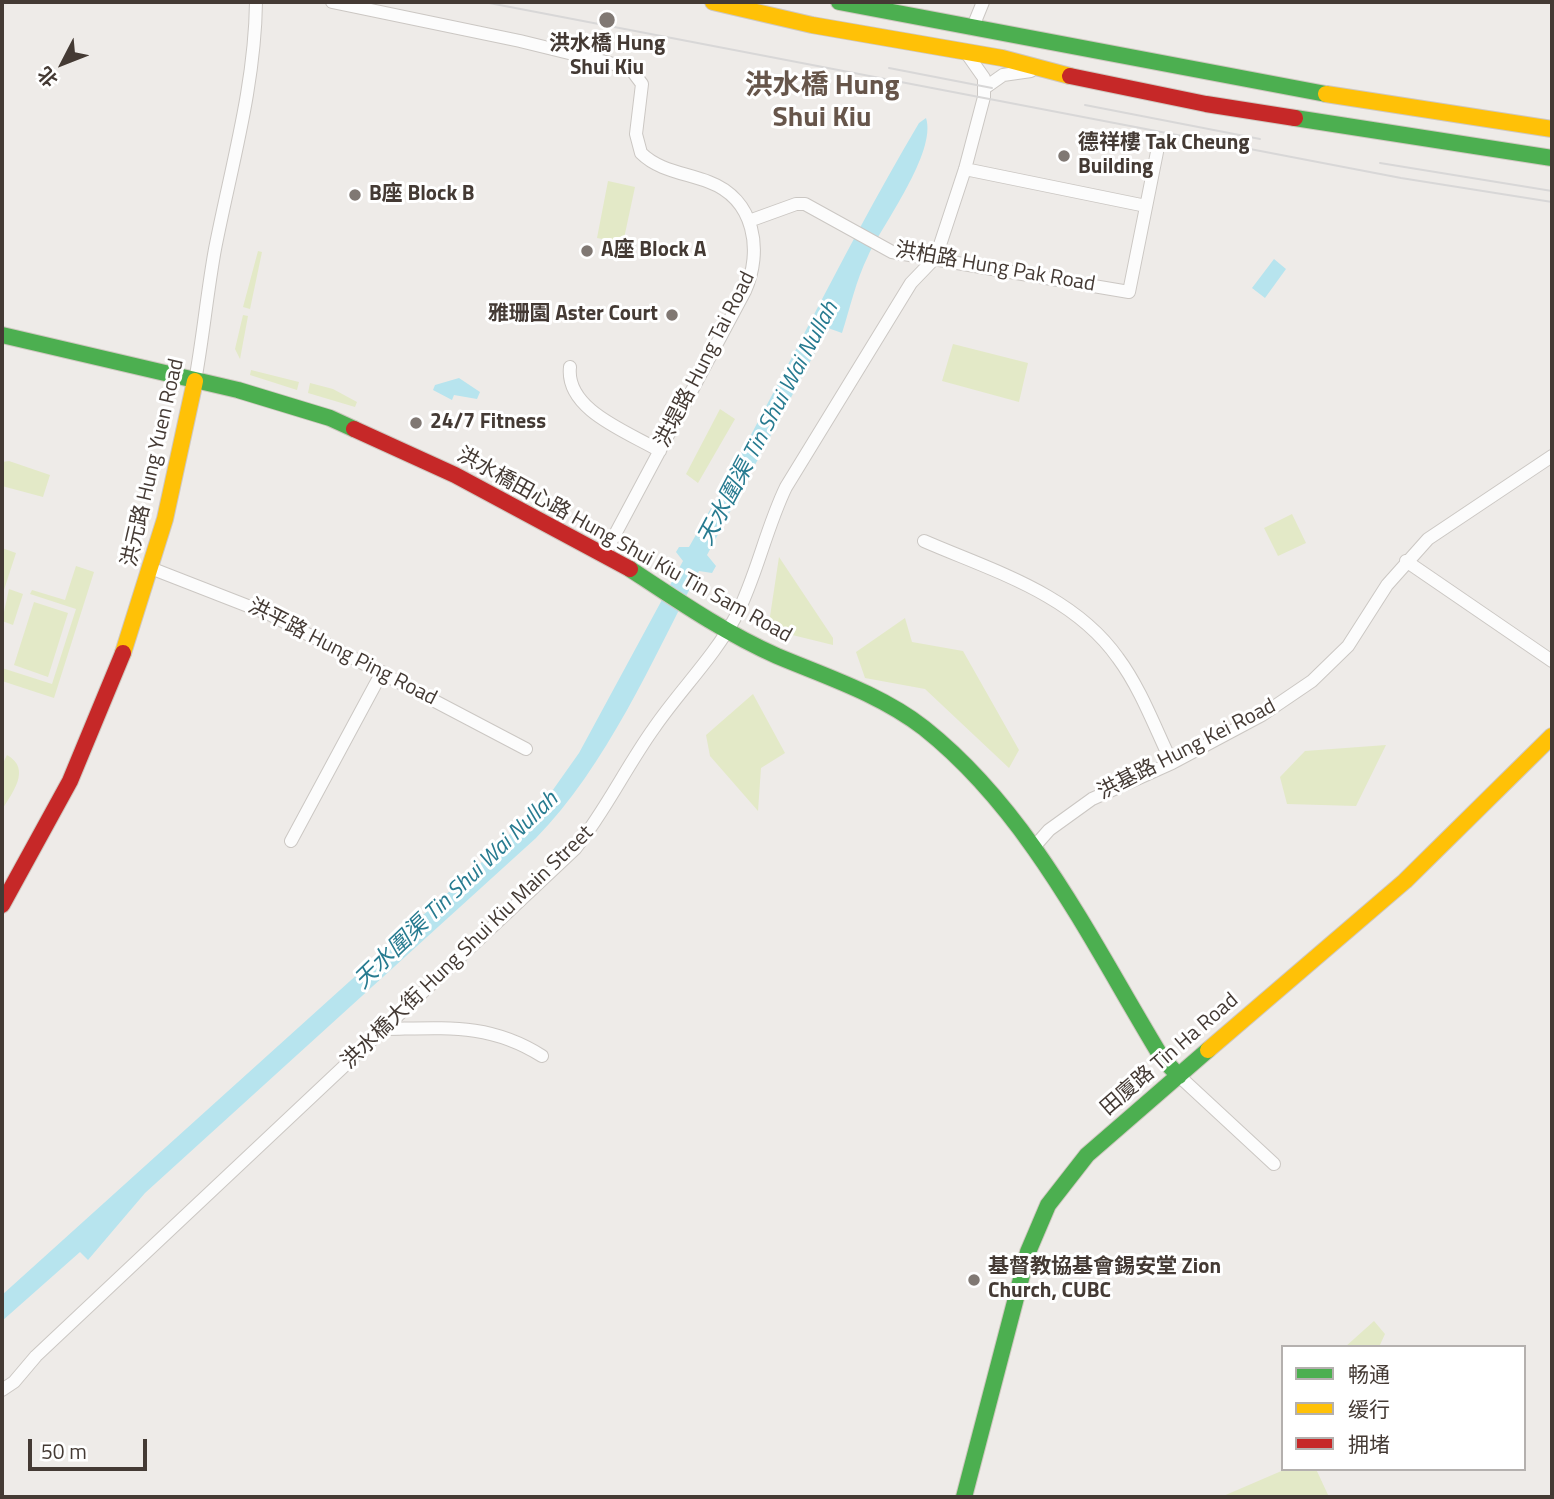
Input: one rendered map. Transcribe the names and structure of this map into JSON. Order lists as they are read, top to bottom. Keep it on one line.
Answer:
{"streets":{"street":["洪柏路 Hung Pak Road","洪堤路 Hung Tai Road","洪元路 Hung Yuen Road","洪水橋田心路 Hung Shui Kiu Tin Sam Road","洪平路 Hung Ping Road","洪基路 Hung Kei Road","洪水橋大街 Hung Shui Kiu Main Street","田廈路 Tin Ha Road"]},"crossings":[["洪柏路 Hung Pak Road","洪堤路 Hung Tai Road"],["洪柏路 Hung Pak Road","洪水橋大街 Hung Shui Kiu Main Street"],["洪堤路 Hung Tai Road","洪水橋田心路 Hung Shui Kiu Tin Sam Road"],["洪元路 Hung Yuen Road","洪水橋田心路 Hung Shui Kiu Tin Sam Road"],["洪元路 Hung Yuen Road","洪平路 Hung Ping Road"],["洪水橋田心路 Hung Shui Kiu Tin Sam Road","洪基路 Hung Kei Road"],["洪水橋田心路 Hung Shui Kiu Tin Sam Road","洪水橋大街 Hung Shui Kiu Main Street"],["洪水橋田心路 Hung Shui Kiu Tin Sam Road","田廈路 Tin Ha Road"]],"districts":["洪水橋 Hung Shui Kiu"],"water":["天水圍渠 Tin Shui Wai Nullah"],"places":["洪水橋 Hung Shui Kiu","德祥樓 Tak Cheung Building","B座 Block B","A座 Block A","雅珊園 Aster Court","24/7 Fitness","基督教協基會錫安堂 Zion Church, CUBC"],"legend":["畅通","缓行","拥堵"],"scale_bar":"50 m","north":"bottom left"}
